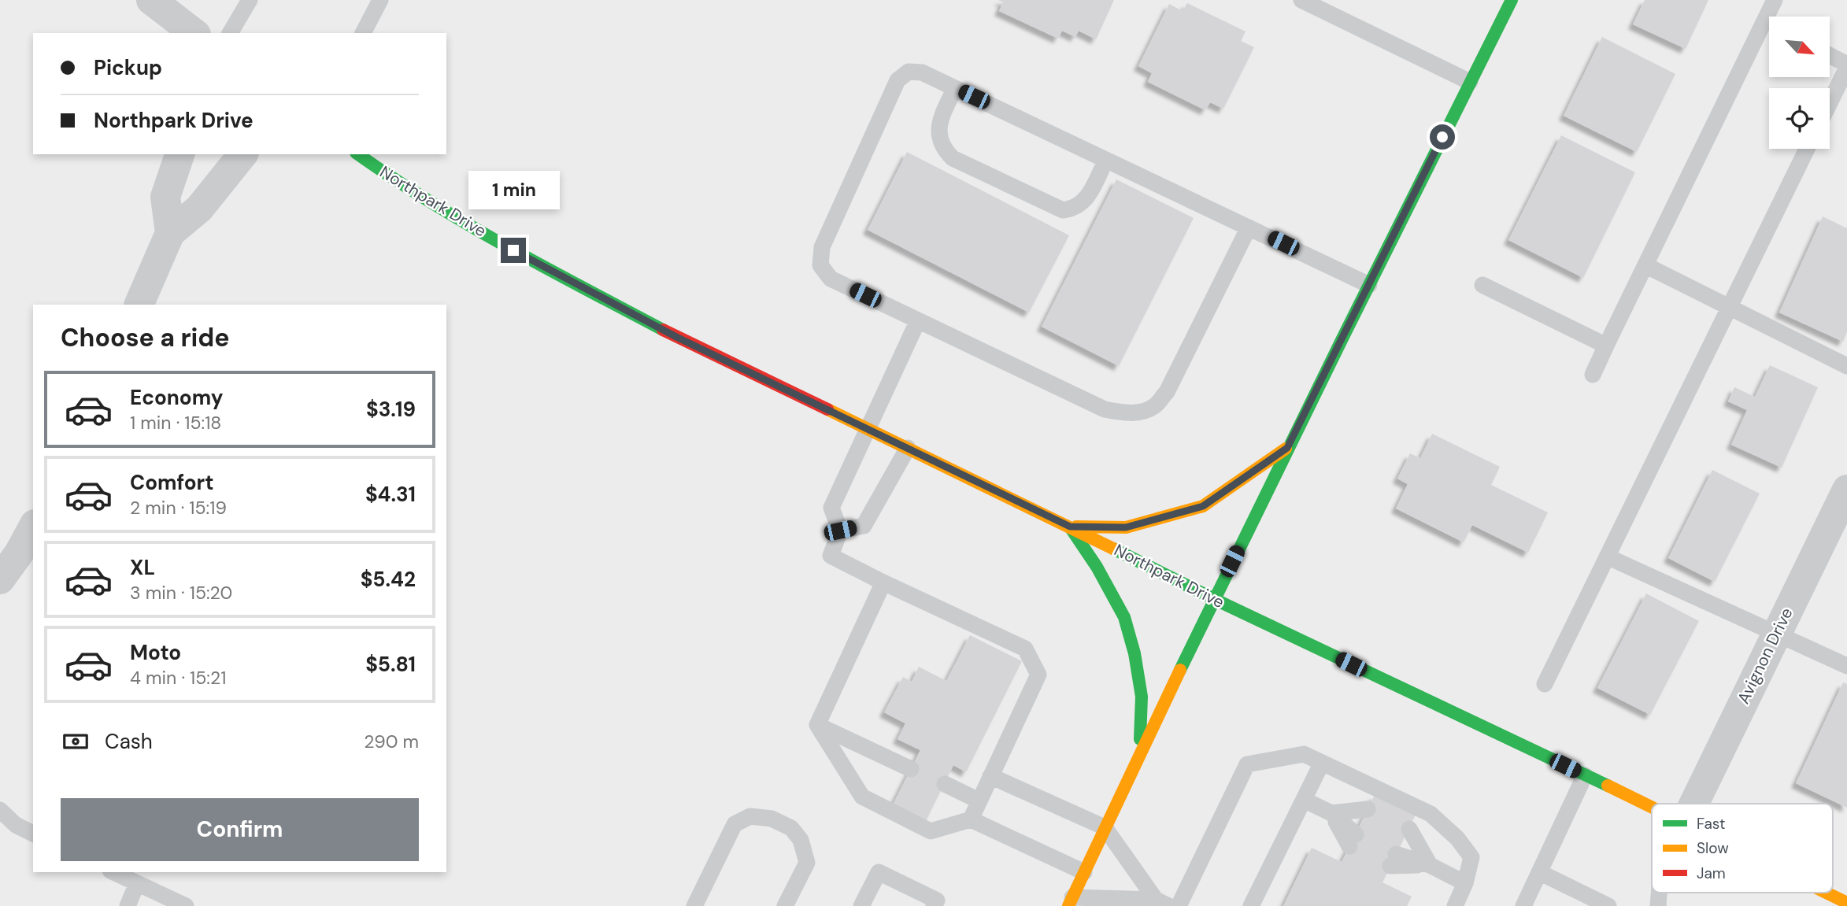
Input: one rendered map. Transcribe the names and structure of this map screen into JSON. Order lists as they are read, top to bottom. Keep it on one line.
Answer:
{"streets":{"street":["Northpark Drive","Avignon Drive"]},"legend":["Fast","Slow","Jam"],"north":"bottom right","page":{"banner":["Pickup","Northpark Drive"],"bubble":"1 min","heading":"Choose a ride","list":[{"name":"Economy","note":"1 min · 15:18","value":"$3.19"},{"name":"Comfort","note":"2 min · 15:19","value":"$4.31"},{"name":"XL","note":"3 min · 15:20","value":"$5.42"},{"name":"Moto","note":"4 min · 15:21","value":"$5.81"}],"pay":["Cash","290 m"],"buttons":"Confirm"}}
